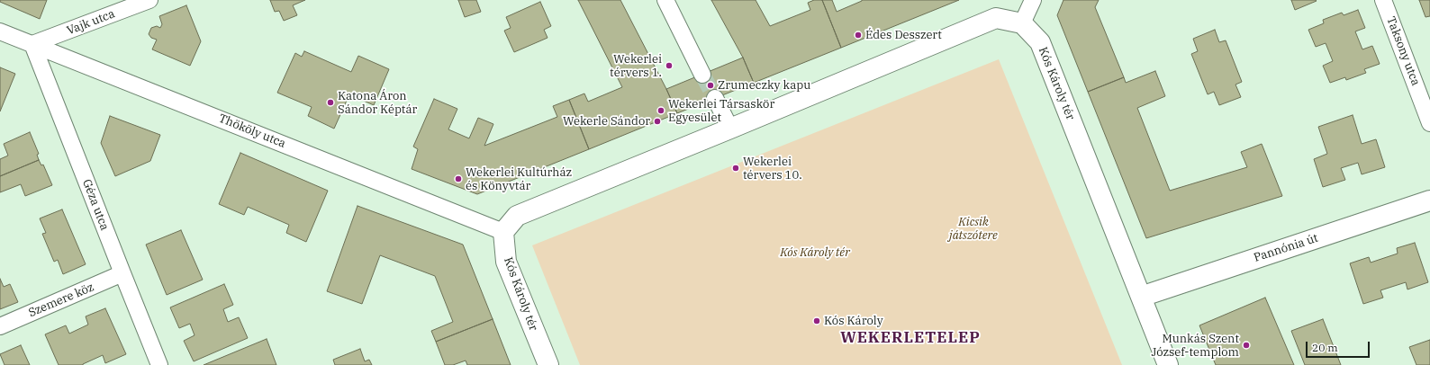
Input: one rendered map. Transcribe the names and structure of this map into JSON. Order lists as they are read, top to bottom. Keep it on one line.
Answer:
{"streets":{"street":["Vajk utca","Taksony utca","Kós Károly tér","Thököly utca","Géza utca","Pannónia út","Szemere köz"]},"crossings":[["Vajk utca","Thököly utca"],["Vajk utca","Géza utca"],["Kós Károly tér","Thököly utca"],["Kós Károly tér","Pannónia út"],["Thököly utca","Géza utca"],["Géza utca","Szemere köz"]],"districts":["WEKERLETELEP"],"parks":["Kicsik játszótere","Kós Károly tér"],"places":["Édes Desszert","Wekerlei térvers 1.","Zrumeczky kapu","Katona Áron Sándor Képtár","Wekerlei Társaskör Egyesület","Wekerle Sándor","Wekerlei térvers 10.","Wekerlei Kultúrház és Könyvtár","Kós Károly","Munkás Szent József-templom"],"scale_bar":"20 m"}
